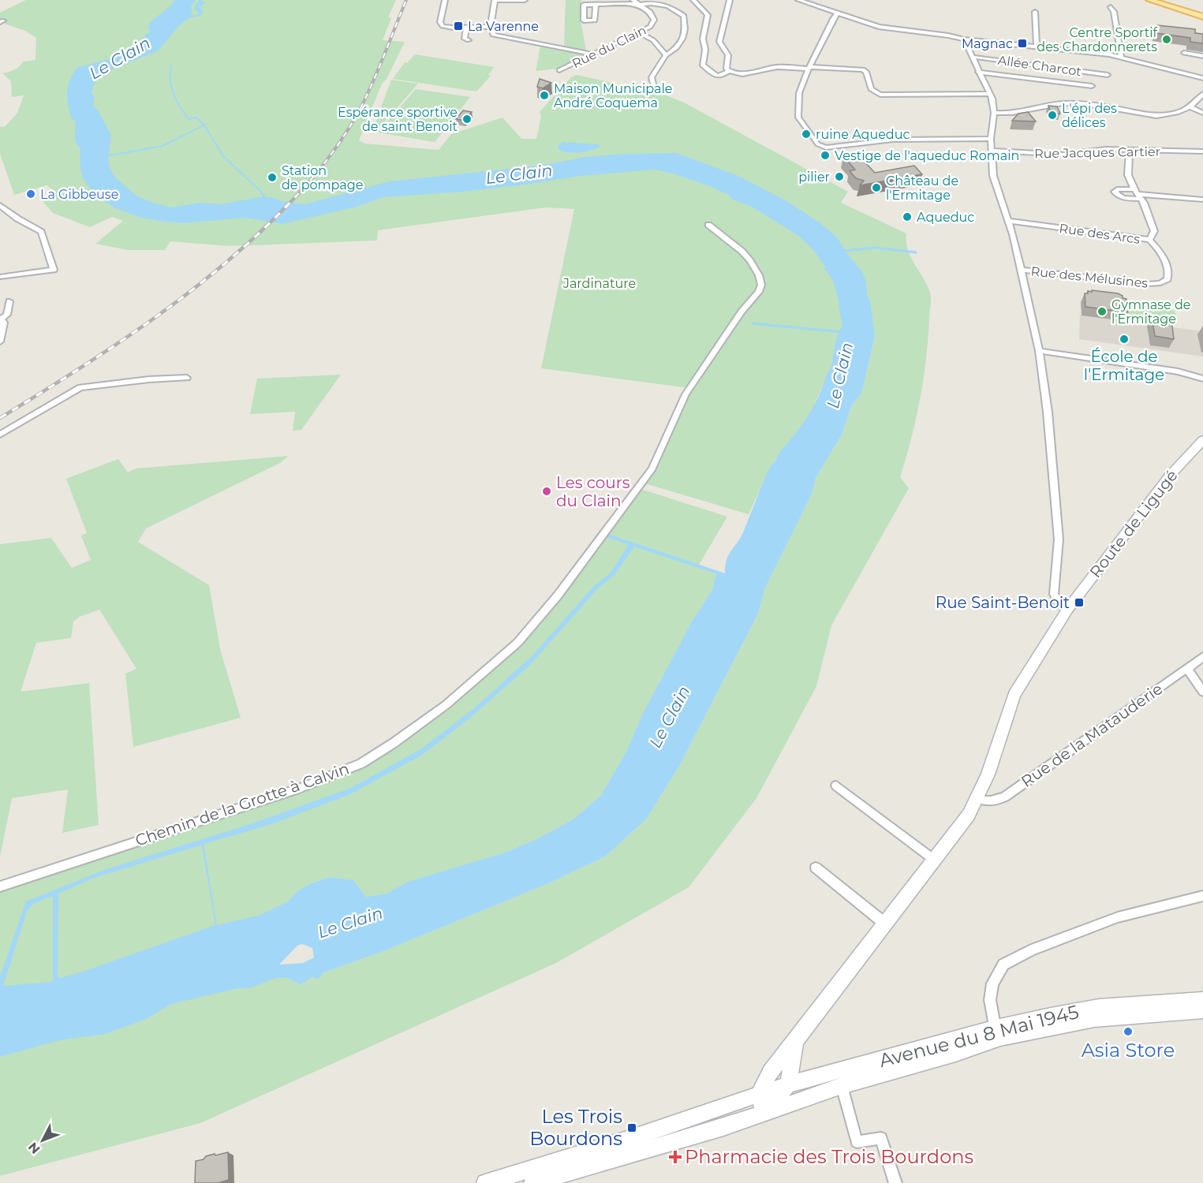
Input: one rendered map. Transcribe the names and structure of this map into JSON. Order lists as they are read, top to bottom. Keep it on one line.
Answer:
{"streets":{"main road":["Route de Ligugé","Avenue du 8 Mai 1945"],"street":["Rue du Clain","Allée Charcot","Rue Jacques Cartier","Rue des Arcs","Rue des Mélusines","Rue de la Matauderie","Chemin de la Grotte à Calvin"]},"crossings":[["Rue Jacques Cartier","Rue des Arcs"],["Rue des Arcs","Rue des Mélusines"],["Route de Ligugé","Rue de la Matauderie"],["Route de Ligugé","Avenue du 8 Mai 1945"]],"water":["Le Clain"],"parks":["Jardinature"],"places":{"transit":["La Varenne","Magnac","Rue Saint-Benoit","Les Trois Bourdons"],"other":["Centre Sportif des Chardonnerets","Maison Municipale André Coquema","L'épi des délices","Espérance sportive de saint Benoit","ruine Aqueduc","Vestige de l'aqueduc Romain","pilier","Station de pompage","Château de l'Ermitage","La Gibbeuse","Aqueduc","Gymnase de l'Ermitage","École de l'Ermitage","Les cours du Clain","Asia Store"],"health":["Pharmacie des Trois Bourdons"]},"north":"bottom left"}
